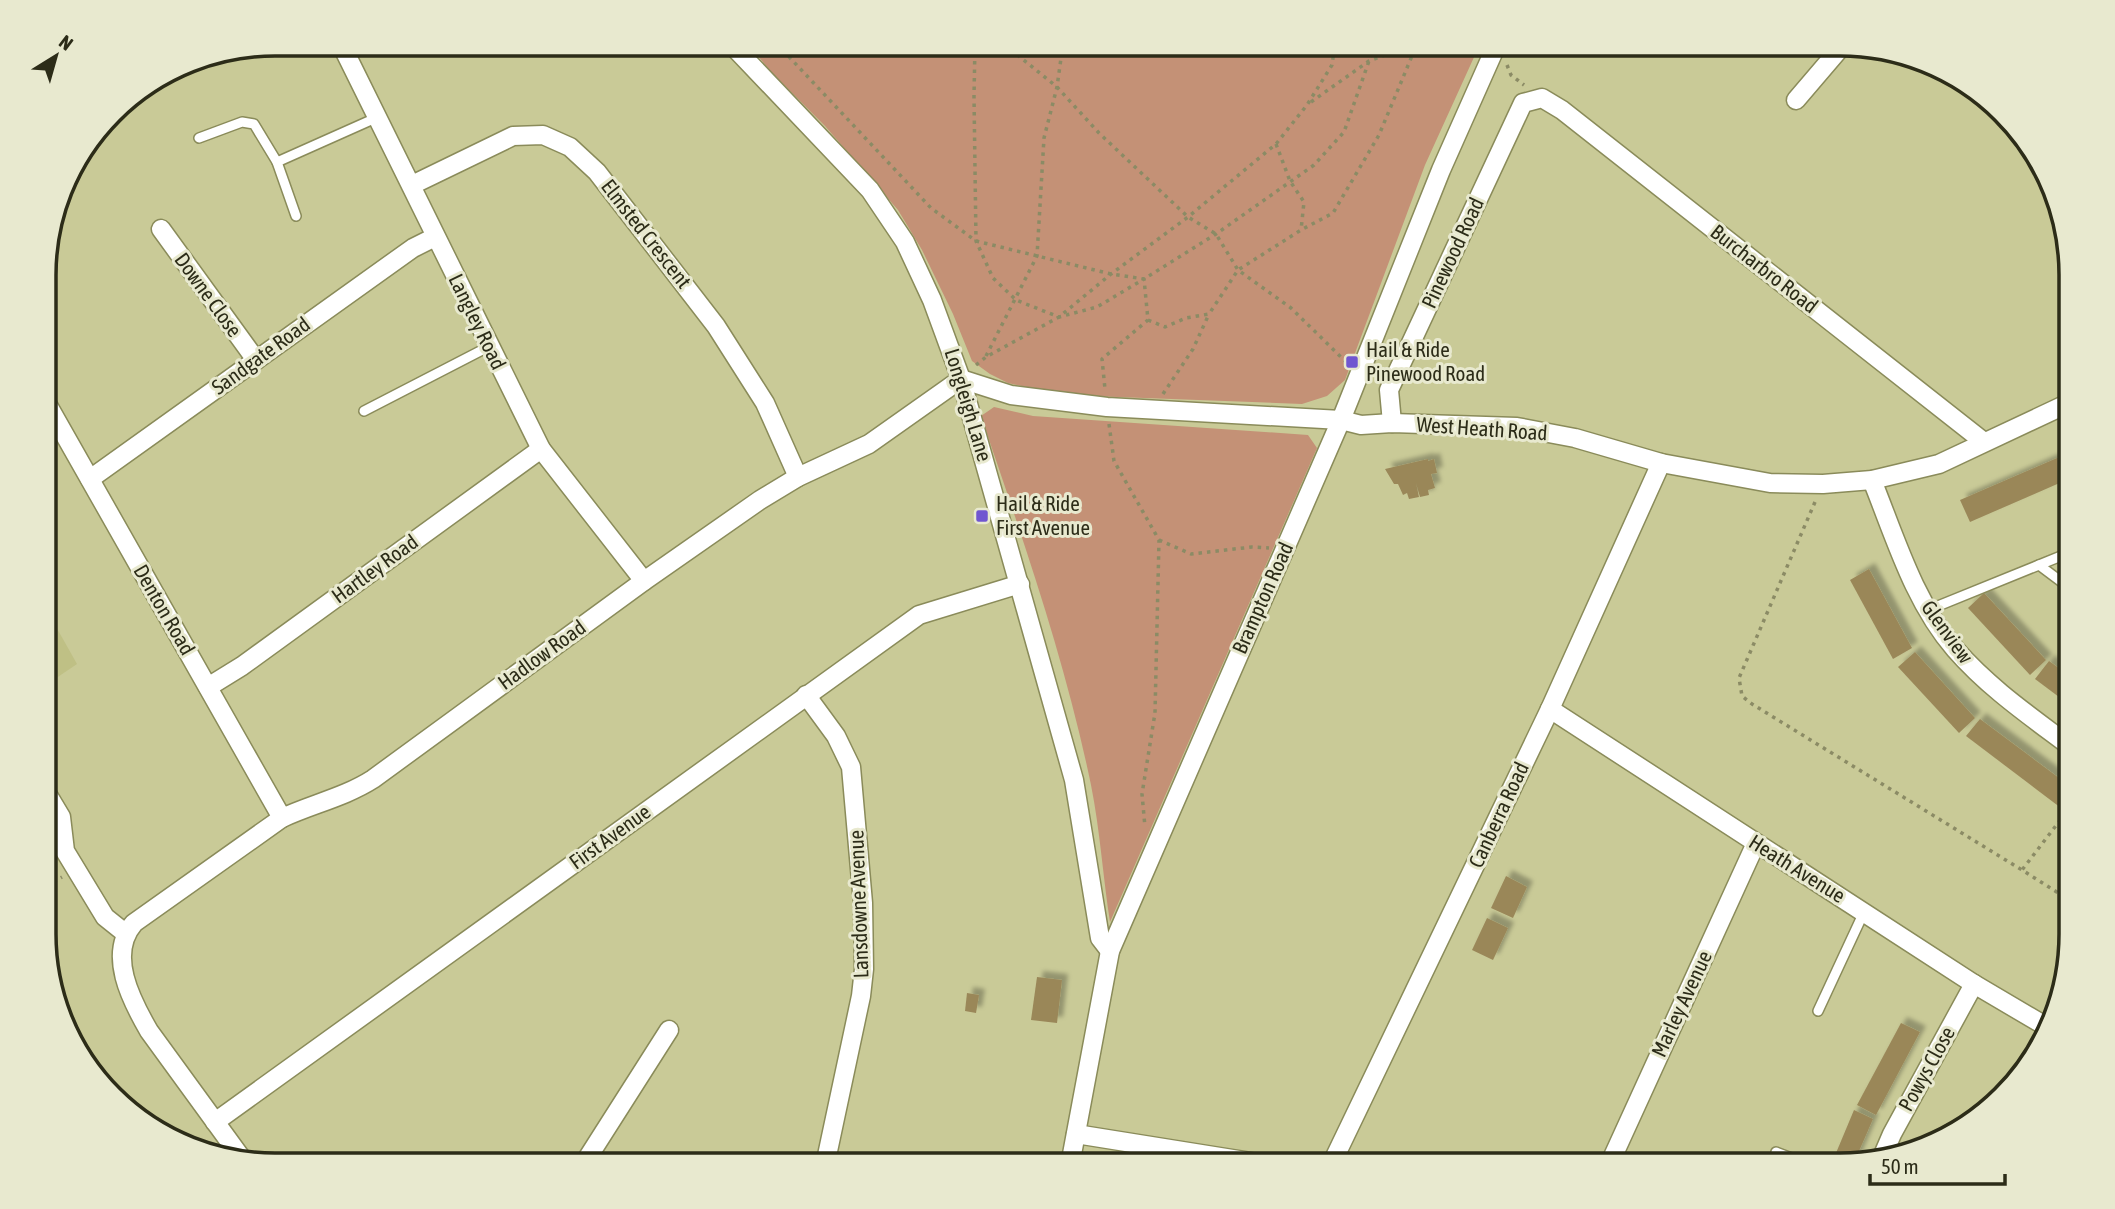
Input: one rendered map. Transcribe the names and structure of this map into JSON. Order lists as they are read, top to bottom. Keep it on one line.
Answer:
{"streets":{"street":["Elmsted Crescent","Pinewood Road","Burcharbro Road","Downe Close","Langley Road","Sandgate Road","Longleigh Lane","West Heath Road","Hartley Road","Brampton Road","Denton Road","Glenview","Hadlow Road","Canberra Road","First Avenue","Heath Avenue","Lansdowne Avenue","Marley Avenue","Powys Close"]},"crossings":[["Elmsted Crescent","Langley Road"],["Elmsted Crescent","Hadlow Road"],["Pinewood Road","Burcharbro Road"],["Pinewood Road","West Heath Road"],["Burcharbro Road","West Heath Road"],["Downe Close","Sandgate Road"],["Langley Road","Sandgate Road"],["Langley Road","Hartley Road"],["Langley Road","Hadlow Road"],["Sandgate Road","Denton Road"],["Longleigh Lane","West Heath Road"],["Longleigh Lane","Brampton Road"],["Longleigh Lane","Hadlow Road"],["Longleigh Lane","First Avenue"],["West Heath Road","Brampton Road"],["West Heath Road","Glenview"],["West Heath Road","Hadlow Road"],["West Heath Road","Canberra Road"],["Hartley Road","Denton Road"],["Denton Road","Hadlow Road"],["Canberra Road","Heath Avenue"],["First Avenue","Lansdowne Avenue"],["Heath Avenue","Marley Avenue"],["Heath Avenue","Powys Close"]],"places":{"transit":["Hail & Ride Pinewood Road","Hail & Ride First Avenue"]},"scale_bar":"50 m","north":"top right"}
